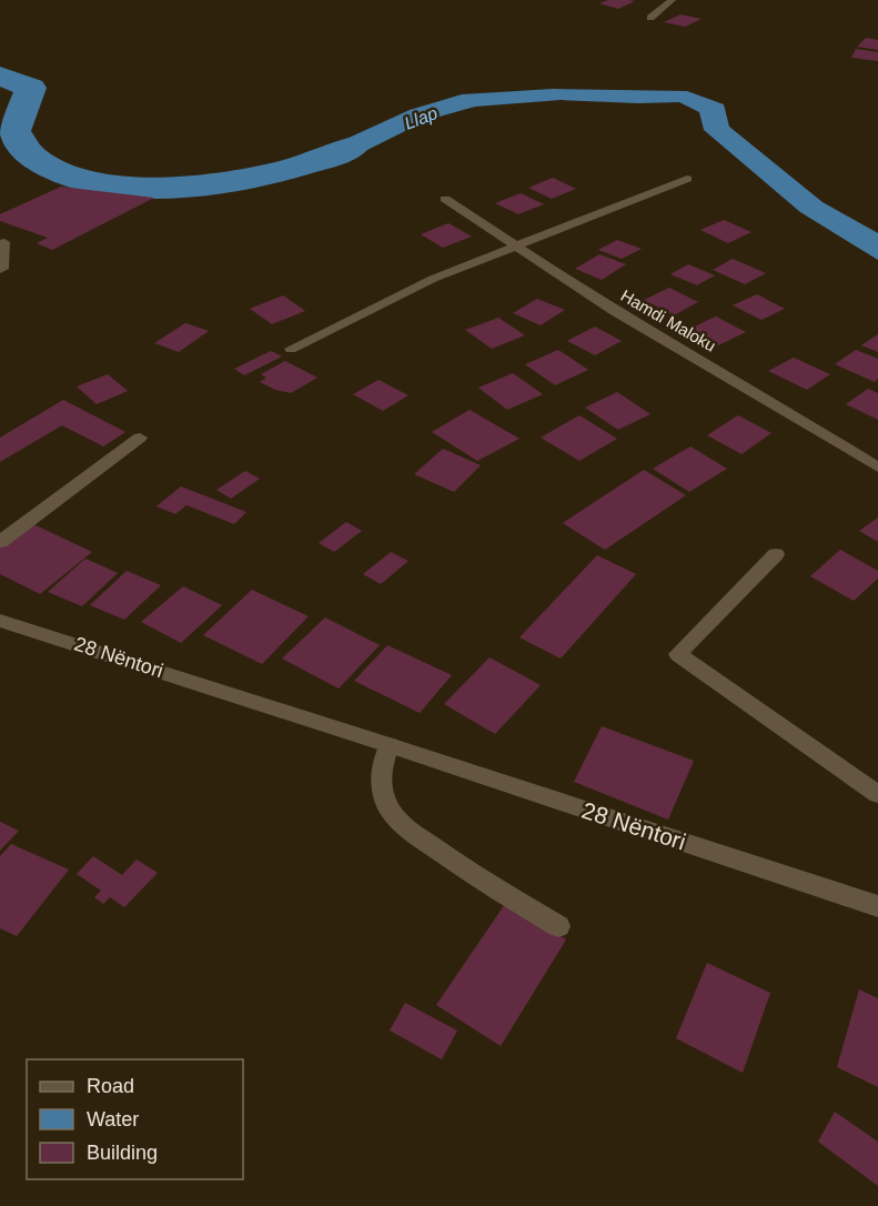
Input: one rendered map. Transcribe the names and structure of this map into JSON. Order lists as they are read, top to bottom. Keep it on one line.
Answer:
{"streets":{"street":["Hamdi Maloku","28 Nëntori"]},"water":["Llap"],"legend":["Road","Water","Building"]}
